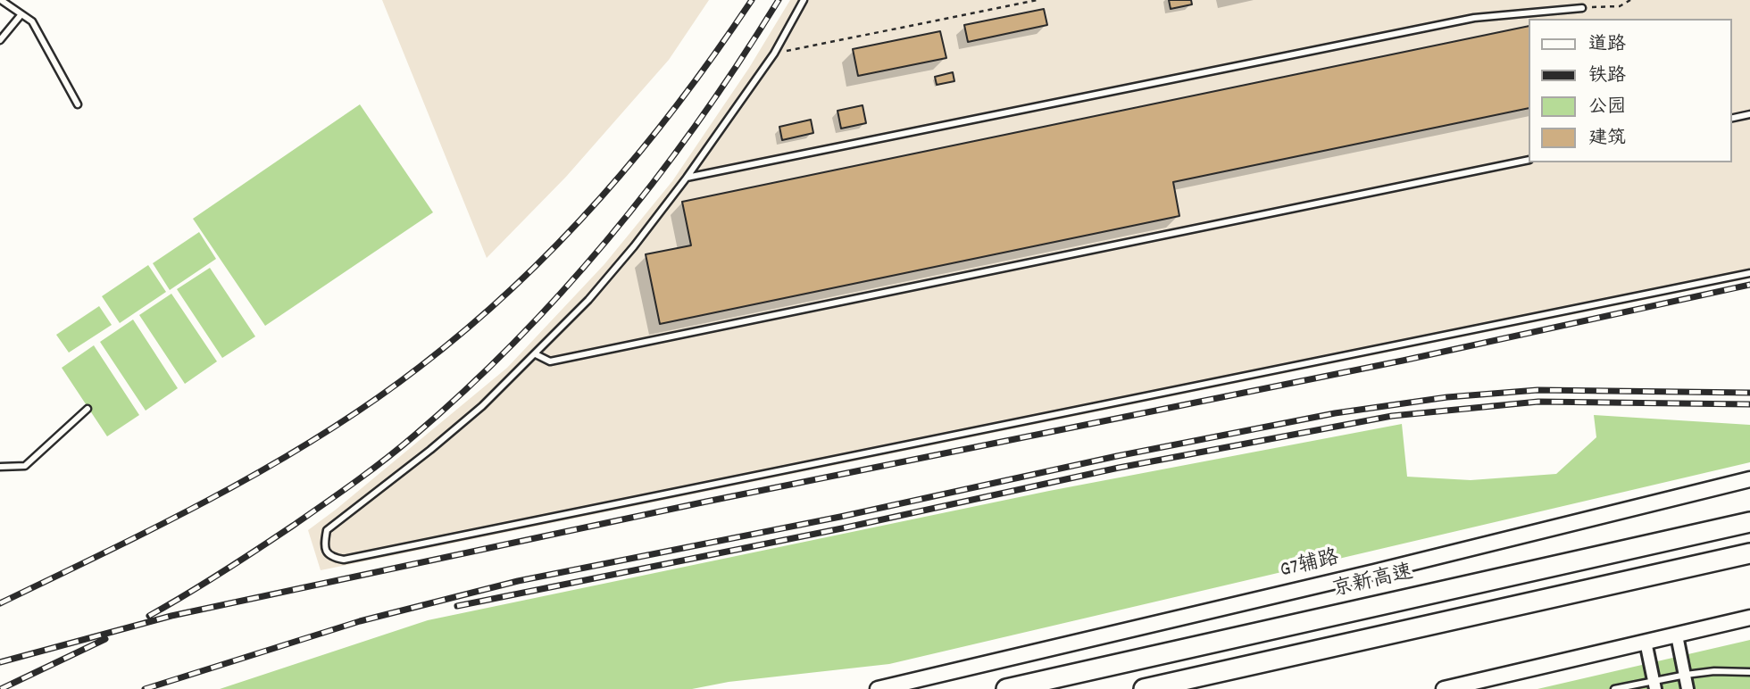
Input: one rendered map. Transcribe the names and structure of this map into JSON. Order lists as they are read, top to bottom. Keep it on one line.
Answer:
{"streets":{"highway":["京新高速"],"street":["G7辅路"]},"legend":["道路","铁路","公园","建筑"]}
